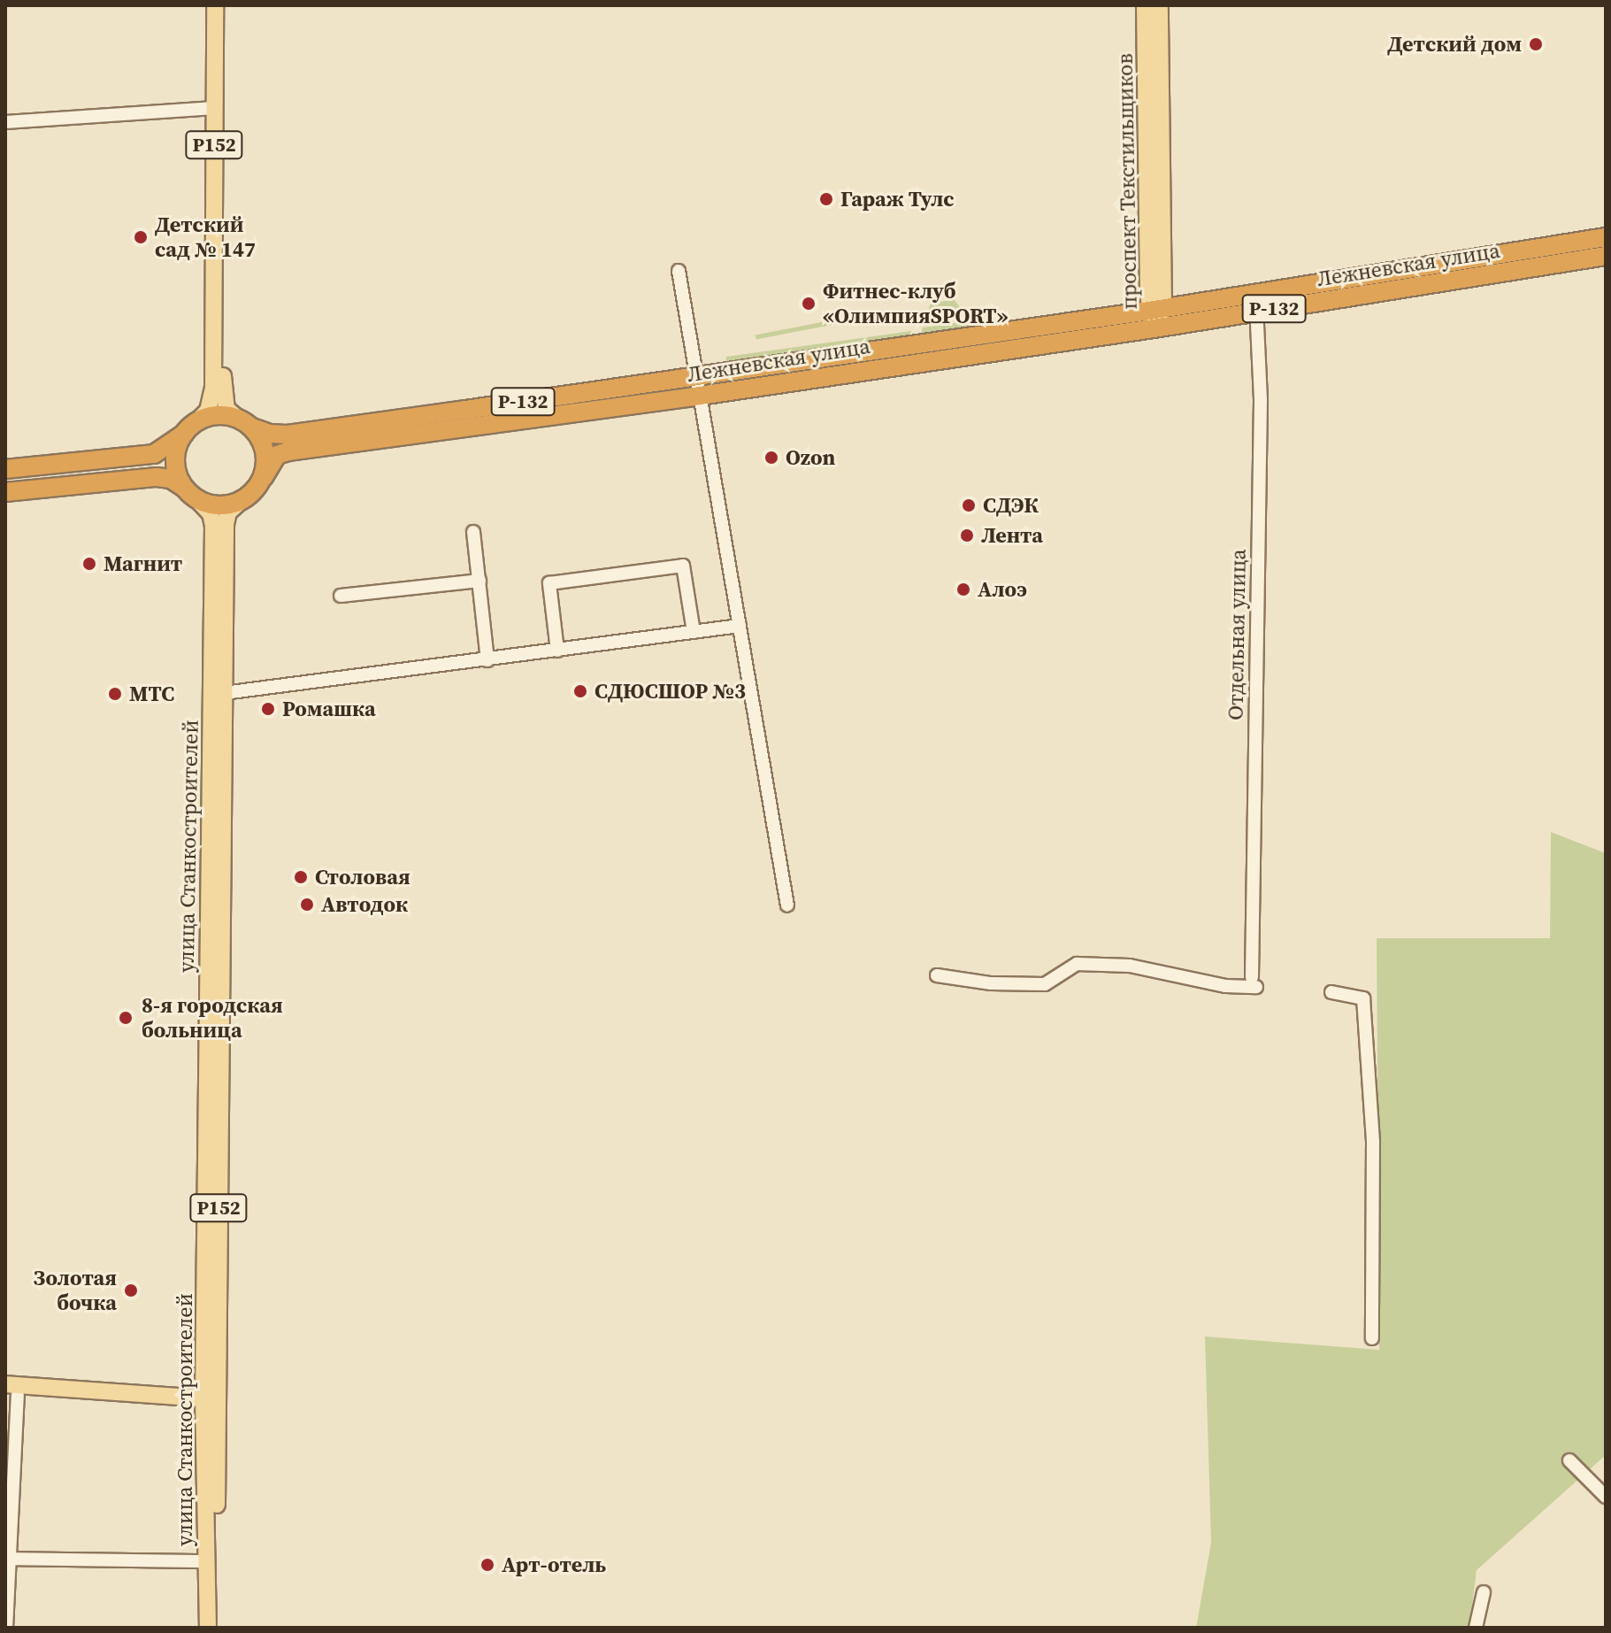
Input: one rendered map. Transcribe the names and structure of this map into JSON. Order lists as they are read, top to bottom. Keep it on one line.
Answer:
{"streets":{"highway":["Лежневская улица","Р-132"],"main road":["Р152","проспект Текстильщиков","улица Станкостроителей"],"street":["Отдельная улица"]},"crossings":[["Р152","Лежневская улица"],["Р152","улица Станкостроителей"],["проспект Текстильщиков","Лежневская улица"],["Лежневская улица","Отдельная улица"],["Лежневская улица","улица Станкостроителей"]],"places":["Детский дом","Гараж Тулс","Детский сад № 147","Фитнес-клуб «ОлимпияSPORT»","Ozon","СДЭК","Лента","Магнит","Алоэ","СДЮСШОР №3","МТС","Ромашка","Столовая","Автодок","8-я городская больница","Золотая бочка","Арт-отель"]}
